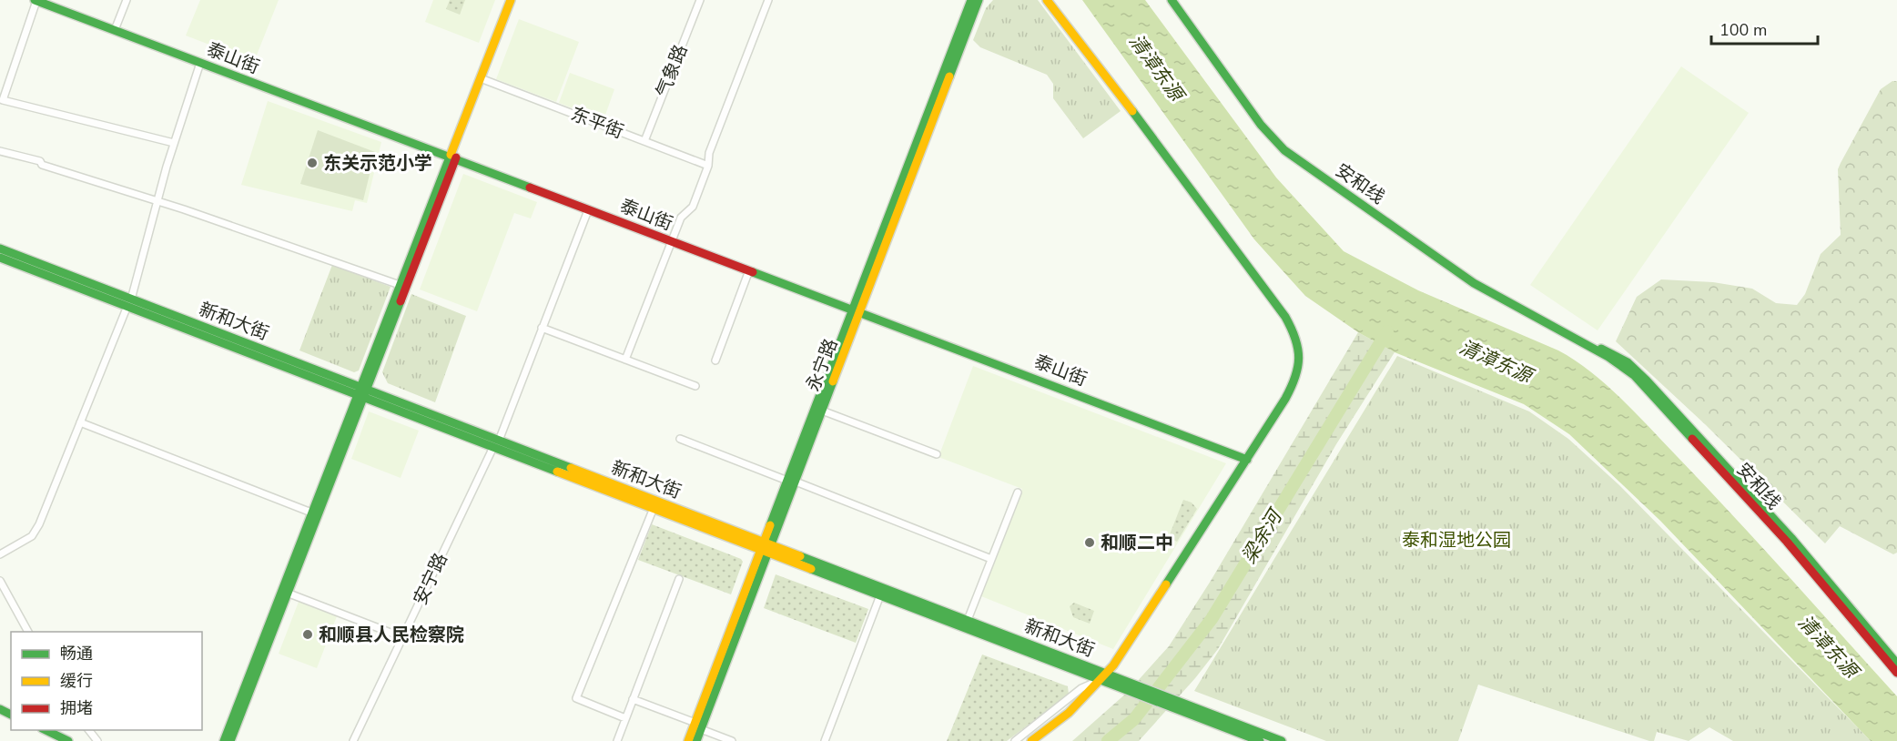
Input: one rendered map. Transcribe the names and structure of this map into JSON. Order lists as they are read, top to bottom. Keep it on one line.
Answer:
{"streets":{"main road":["泰山街","安和线","新和大街","永宁路"],"street":["气象路","东平街","安宁路"]},"crossings":[["泰山街","永宁路"],["泰山街","安宁路"],["气象路","东平街"],["新和大街","永宁路"],["新和大街","安宁路"]],"water":["清漳东源","梁余河"],"parks":["泰和湿地公园"],"places":["东关示范小学","和顺二中","和顺县人民检察院"],"legend":["畅通","缓行","拥堵"],"scale_bar":"100 m"}
